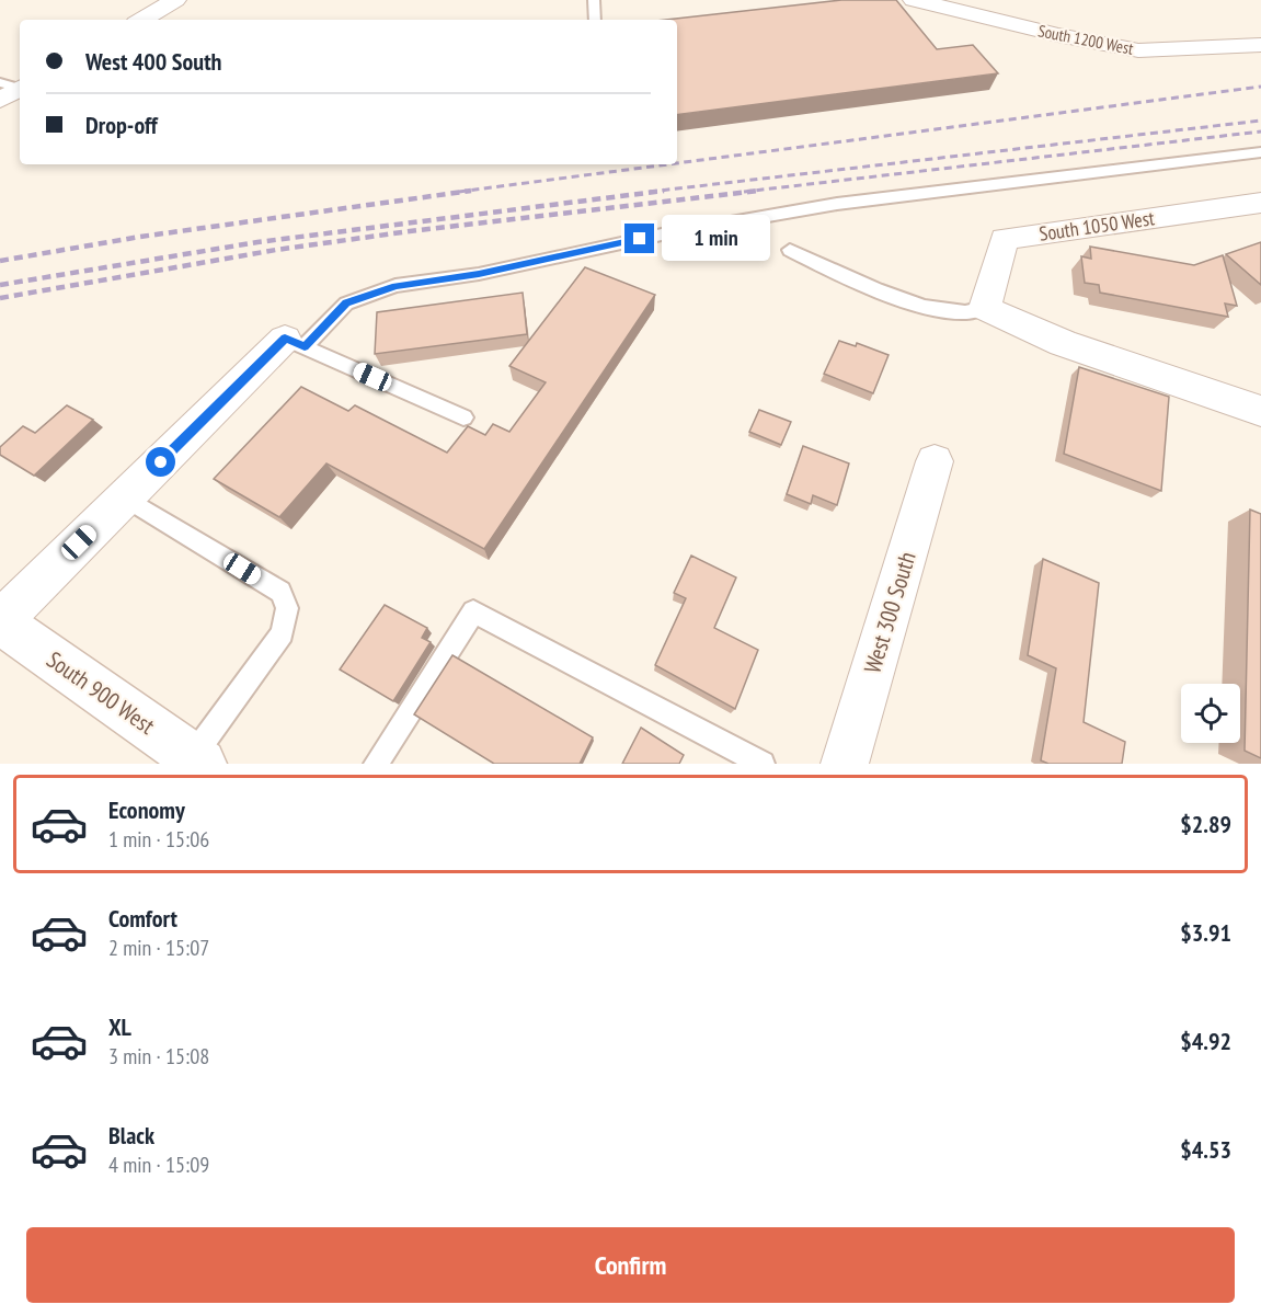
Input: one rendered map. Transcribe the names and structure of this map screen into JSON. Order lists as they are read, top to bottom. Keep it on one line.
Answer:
{"streets":{"street":["South 1200 West","South 1050 West","West 300 South","South 900 West"]},"page":{"banner":["West 400 South","Drop-off"],"bubble":"1 min","list":[{"name":"Economy","note":"1 min · 15:06","value":"$2.89"},{"name":"Comfort","note":"2 min · 15:07","value":"$3.91"},{"name":"XL","note":"3 min · 15:08","value":"$4.92"},{"name":"Black","note":"4 min · 15:09","value":"$4.53"}],"buttons":"Confirm"}}
